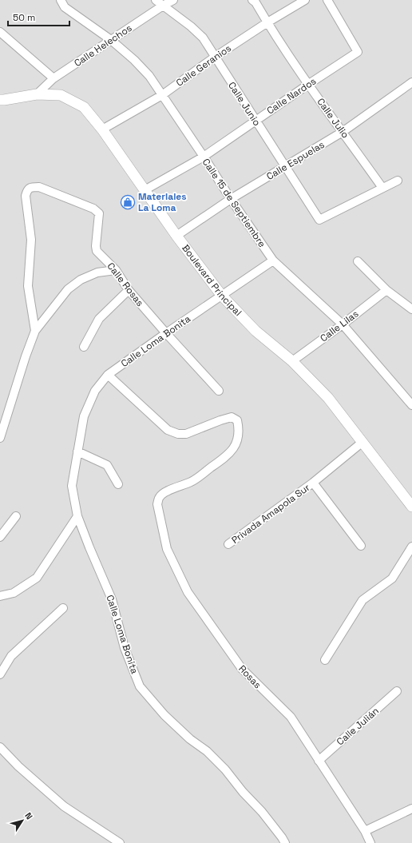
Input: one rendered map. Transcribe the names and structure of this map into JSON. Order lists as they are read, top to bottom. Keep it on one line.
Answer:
{"streets":{"street":["Calle Helechos","Calle Geranios","Calle Nardos","Calle Junio","Calle Julio","Calle Espuelas","Calle 15 de Septiembre","Boulevard Principal","Calle Rosas","Calle Lilas","Calle Loma Bonita","Privada Amapola Sur","Rosas","Calle Julián"]},"crossings":[["Calle Helechos","Calle Junio"],["Calle Helechos","Calle 15 de Septiembre"],["Calle Helechos","Boulevard Principal"],["Calle Geranios","Calle Junio"],["Calle Geranios","Calle Julio"],["Calle Geranios","Calle 15 de Septiembre"],["Calle Geranios","Boulevard Principal"],["Calle Nardos","Calle Junio"],["Calle Nardos","Calle Julio"],["Calle Nardos","Calle 15 de Septiembre"],["Calle Nardos","Boulevard Principal"],["Calle Junio","Calle Julio"],["Calle Junio","Calle Espuelas"],["Calle Julio","Calle Espuelas"],["Calle Espuelas","Calle 15 de Septiembre"],["Calle Espuelas","Boulevard Principal"],["Calle 15 de Septiembre","Calle Lilas"],["Calle 15 de Septiembre","Calle Loma Bonita"],["Boulevard Principal","Calle Lilas"],["Boulevard Principal","Calle Loma Bonita"],["Boulevard Principal","Privada Amapola Sur"],["Calle Rosas","Calle Loma Bonita"],["Calle Loma Bonita","Rosas"],["Rosas","Calle Julián"]],"places":{"shop":["Materiales La Loma"]},"scale_bar":"50 m","north":"top right"}
